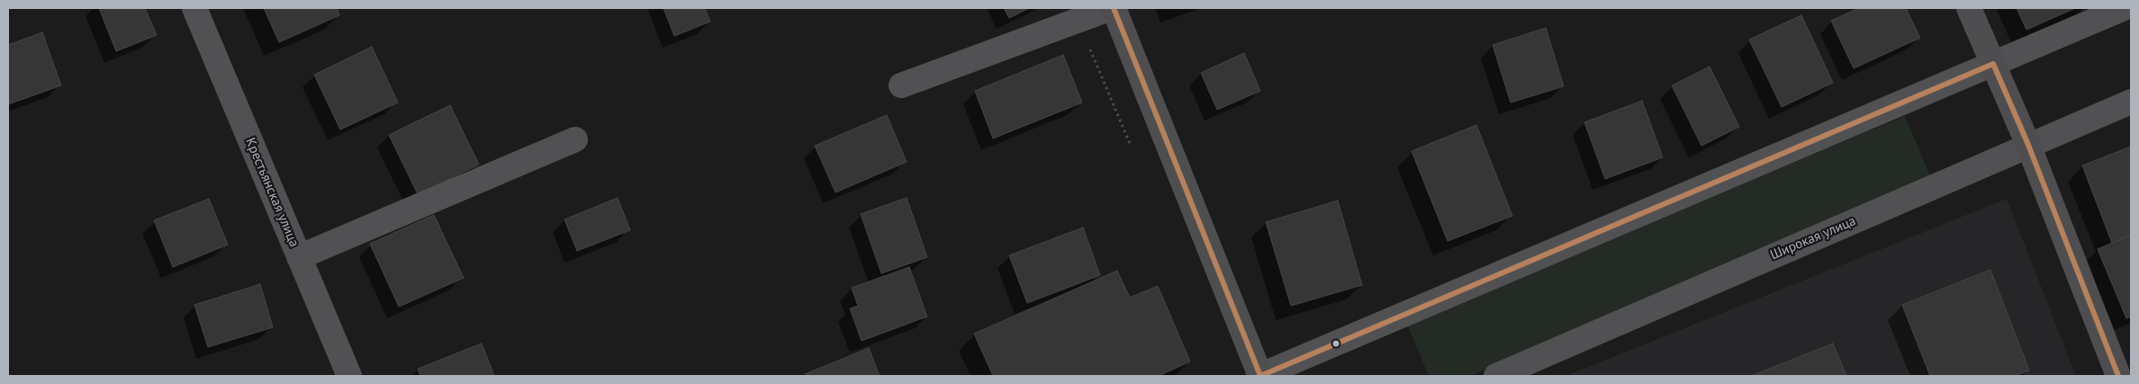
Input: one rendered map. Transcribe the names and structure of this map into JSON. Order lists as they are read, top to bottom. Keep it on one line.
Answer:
{"streets":{"street":["Крестьянская улица","Широкая улица"]}}
